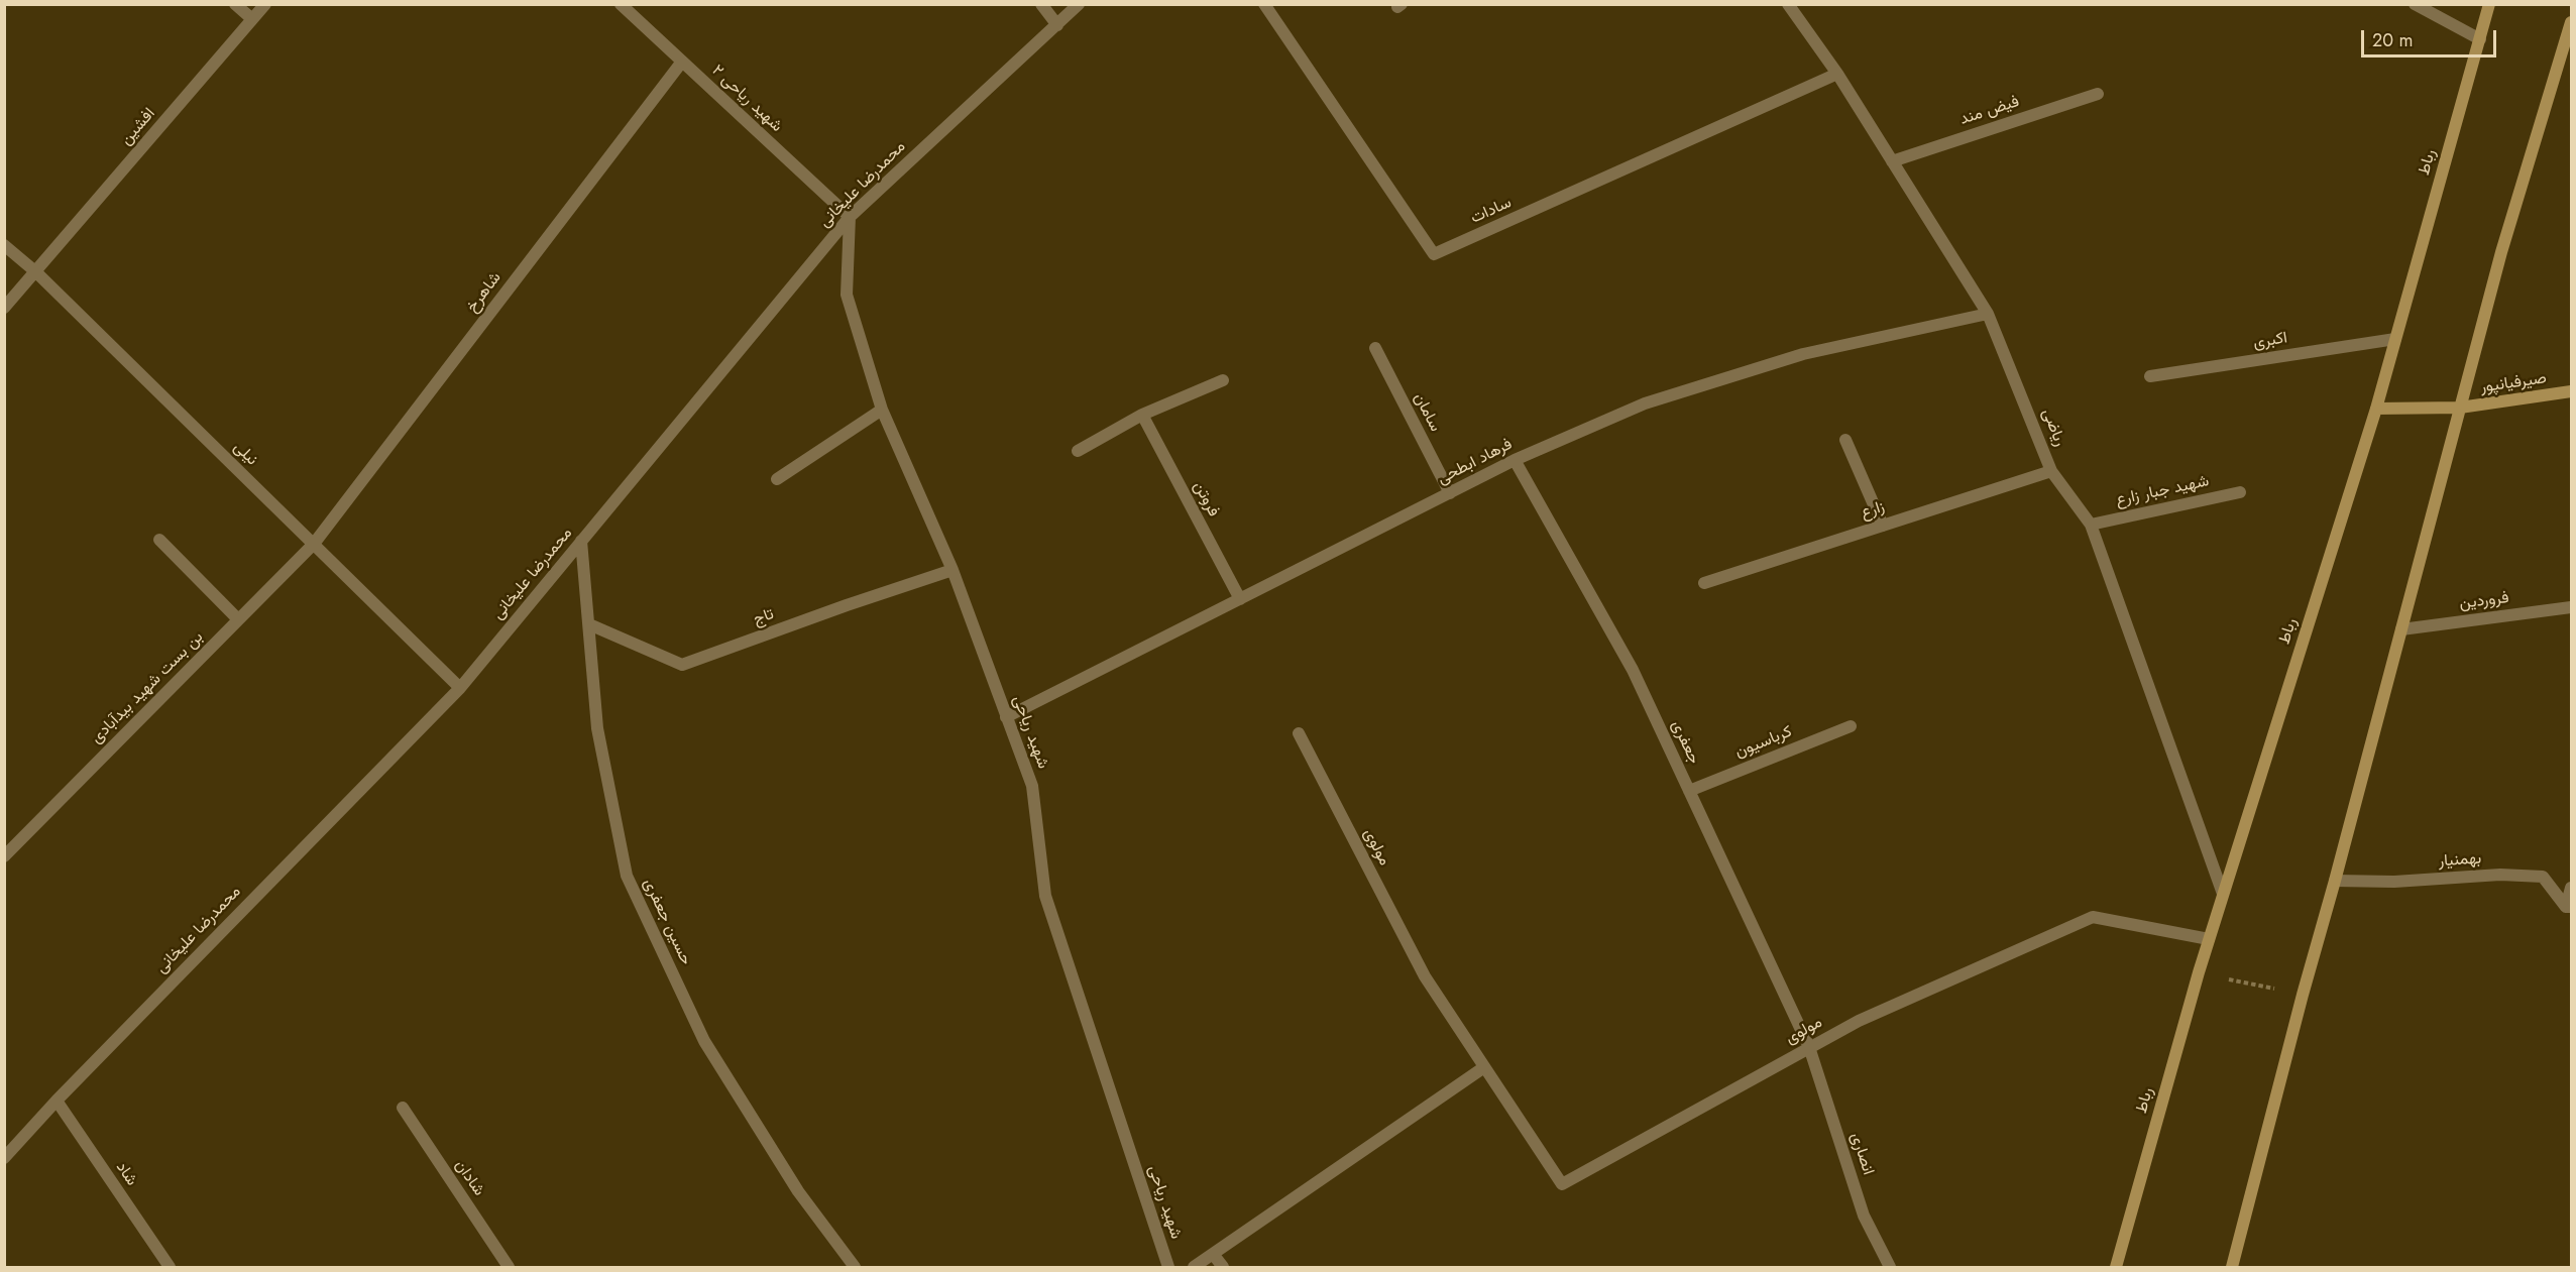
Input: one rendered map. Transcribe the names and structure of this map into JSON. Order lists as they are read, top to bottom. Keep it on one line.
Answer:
{"streets":{"main road":["رباط","صیرفیانپور"],"street":["شهید ریاحی ۲","فیض مند","افشین","محمدرضا علیخانی","سادات","شاهرخ","اکبری","سامان","ریاضی","نیلی","فرهاد ابطحی","شهید جبار زارع","فروتن","زارع","فروردین","تاج","بن بست شهید بیدآبادی","شهید ریاحی","جعفری","کرباسیون","مولوی","بهمنیار","حسین جعفری","انصاری","شاد","شادان"]},"crossings":[["شهید ریاحی ۲","محمدرضا علیخانی"],["شهید ریاحی ۲","شاهرخ"],["شهید ریاحی ۲","شهید ریاحی"],["فیض مند","ریاضی"],["افشین","نیلی"],["رباط","اکبری"],["رباط","صیرفیانپور"],["رباط","ریاضی"],["رباط","مولوی"],["محمدرضا علیخانی","نیلی"],["محمدرضا علیخانی","شهید ریاحی"],["محمدرضا علیخانی","حسین جعفری"],["محمدرضا علیخانی","شاد"],["سادات","ریاضی"],["شاهرخ","نیلی"],["شاهرخ","بن بست شهید بیدآبادی"],["سامان","فرهاد ابطحی"],["ریاضی","فرهاد ابطحی"],["ریاضی","شهید جبار زارع"],["ریاضی","زارع"],["نیلی","بن بست شهید بیدآبادی"],["فرهاد ابطحی","فروتن"],["فرهاد ابطحی","شهید ریاحی"],["فرهاد ابطحی","جعفری"],["تاج","شهید ریاحی"],["تاج","حسین جعفری"],["جعفری","کرباسیون"],["جعفری","مولوی"],["جعفری","انصاری"],["مولوی","انصاری"]],"scale_bar":"20 m"}
